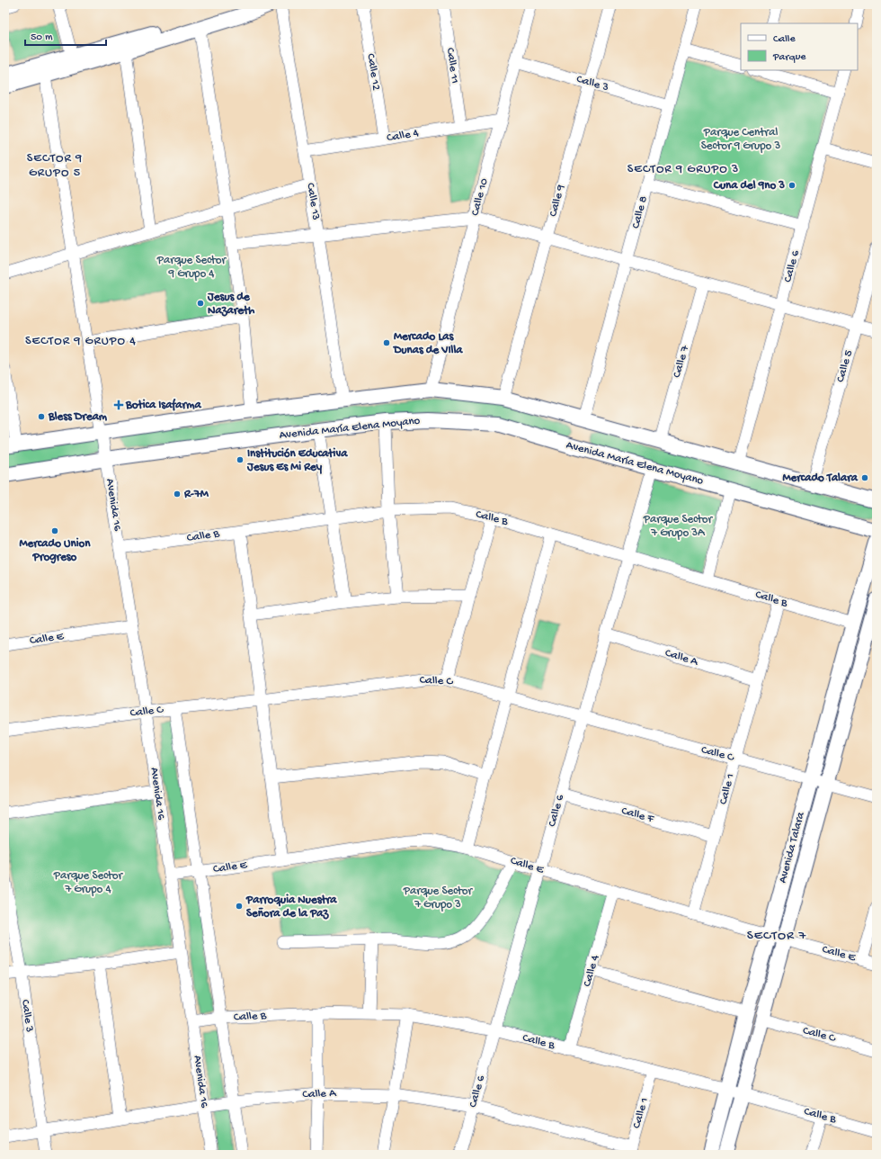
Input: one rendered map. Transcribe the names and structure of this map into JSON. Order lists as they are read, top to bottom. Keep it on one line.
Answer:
{"streets":{"street":["Calle 11","Calle 12","Calle 3","Calle 4","Calle 10","Calle 9","Calle 13","Calle 8","Calle 6","Calle 7","Calle 5","Avenida María Elena Moyano","Avenida 16","Calle B","Calle E","Calle A","Calle C","Calle 1","Calle F","Avenida Talara"]},"crossings":[["Calle 11","Calle 4"],["Calle 12","Calle 4"],["Calle 3","Calle 10"],["Calle 3","Calle 9"],["Calle 3","Calle 8"],["Calle 3","Calle A"],["Calle 4","Calle 10"],["Calle 4","Calle 13"],["Calle 4","Calle B"],["Calle 4","Calle E"],["Calle 6","Avenida María Elena Moyano"],["Calle 6","Calle B"],["Calle 6","Calle E"],["Calle 6","Calle A"],["Calle 6","Calle C"],["Calle 6","Calle F"],["Avenida María Elena Moyano","Avenida 16"],["Avenida 16","Calle B"],["Avenida 16","Calle E"],["Avenida 16","Calle A"],["Avenida 16","Calle C"],["Calle B","Calle 1"],["Calle B","Avenida Talara"],["Calle E","Calle 1"],["Calle E","Avenida Talara"],["Calle A","Calle 1"],["Calle C","Calle 1"],["Calle C","Avenida Talara"],["Calle 1","Calle F"]],"districts":["SECTOR 9 GRUPO 5","SECTOR 9 GRUPO 3","SECTOR 9 GRUPO 4","SECTOR 7"],"parks":["Parque Central Sector 9 Grupo 3","Parque Sector 9 Grupo 4","Parque Sector 7 Grupo 3A","Parque Sector 7 Grupo 4","Parque Sector 7 Grupo 3"],"places":{"other":["Cuna del 9no 3","Jesus de Nazareth","Mercado Las Dunas de VIlla","Bless Dream","Institución Educativa Jesus Es Mi Rey","Mercado Talara","R-7M","Mercado Union Progreso","Parroquia Nuestra Señora de la Paz"],"health":["Botica Isafarma"]},"legend":["Calle","Parque"],"scale_bar":"50 m"}
